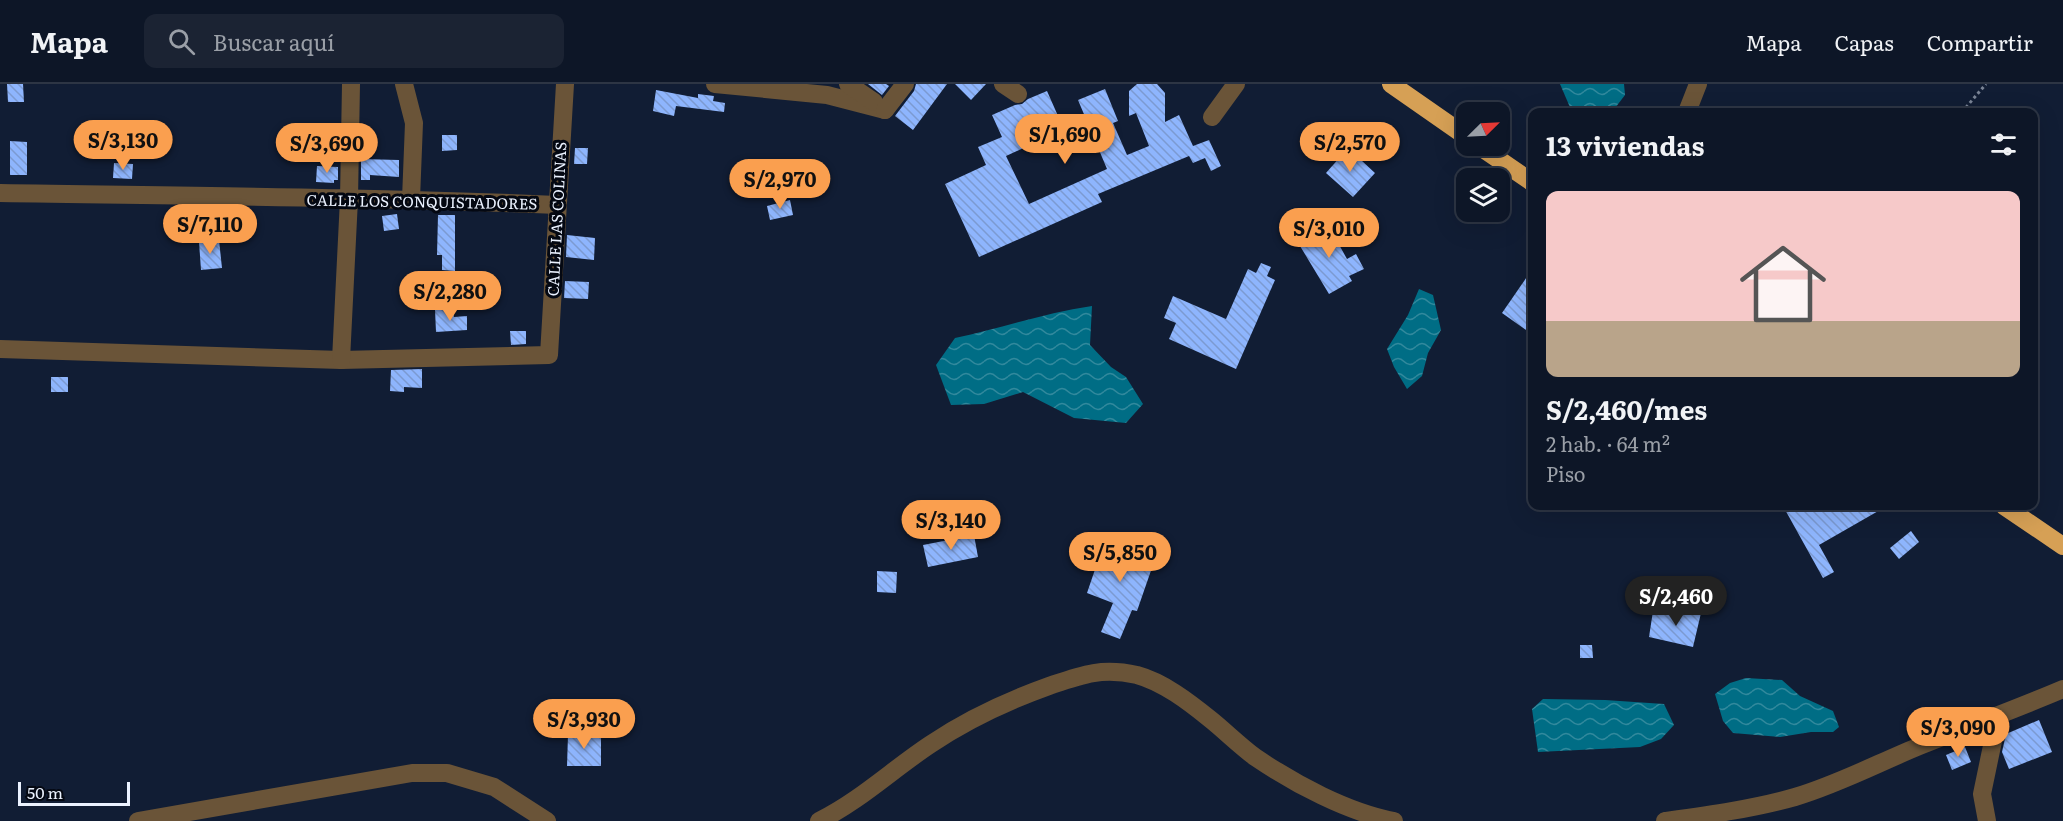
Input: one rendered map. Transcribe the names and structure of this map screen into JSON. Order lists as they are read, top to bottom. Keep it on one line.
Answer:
{"streets":{"street":["CALLE LOS CONQUISTADORES","CALLE LAS COLINAS"]},"crossings":[["CALLE LOS CONQUISTADORES","CALLE LAS COLINAS"]],"scale_bar":"50 m","north":"top right","page":{"header":"Mapa","search":"Buscar aquí","nav":["Mapa","Capas","Compartir"],"heading":"13 viviendas","price":["S/1,690","S/3,130","S/2,570","S/3,690","S/2,970","S/7,110","S/3,010","S/2,280","S/3,140","S/5,850","S/2,460","S/3,930","S/3,090"],"list":[{"name":"S/2,460/mes","note":"2 hab. · 64 m² · Piso"}],"scale":"50 m"}}
